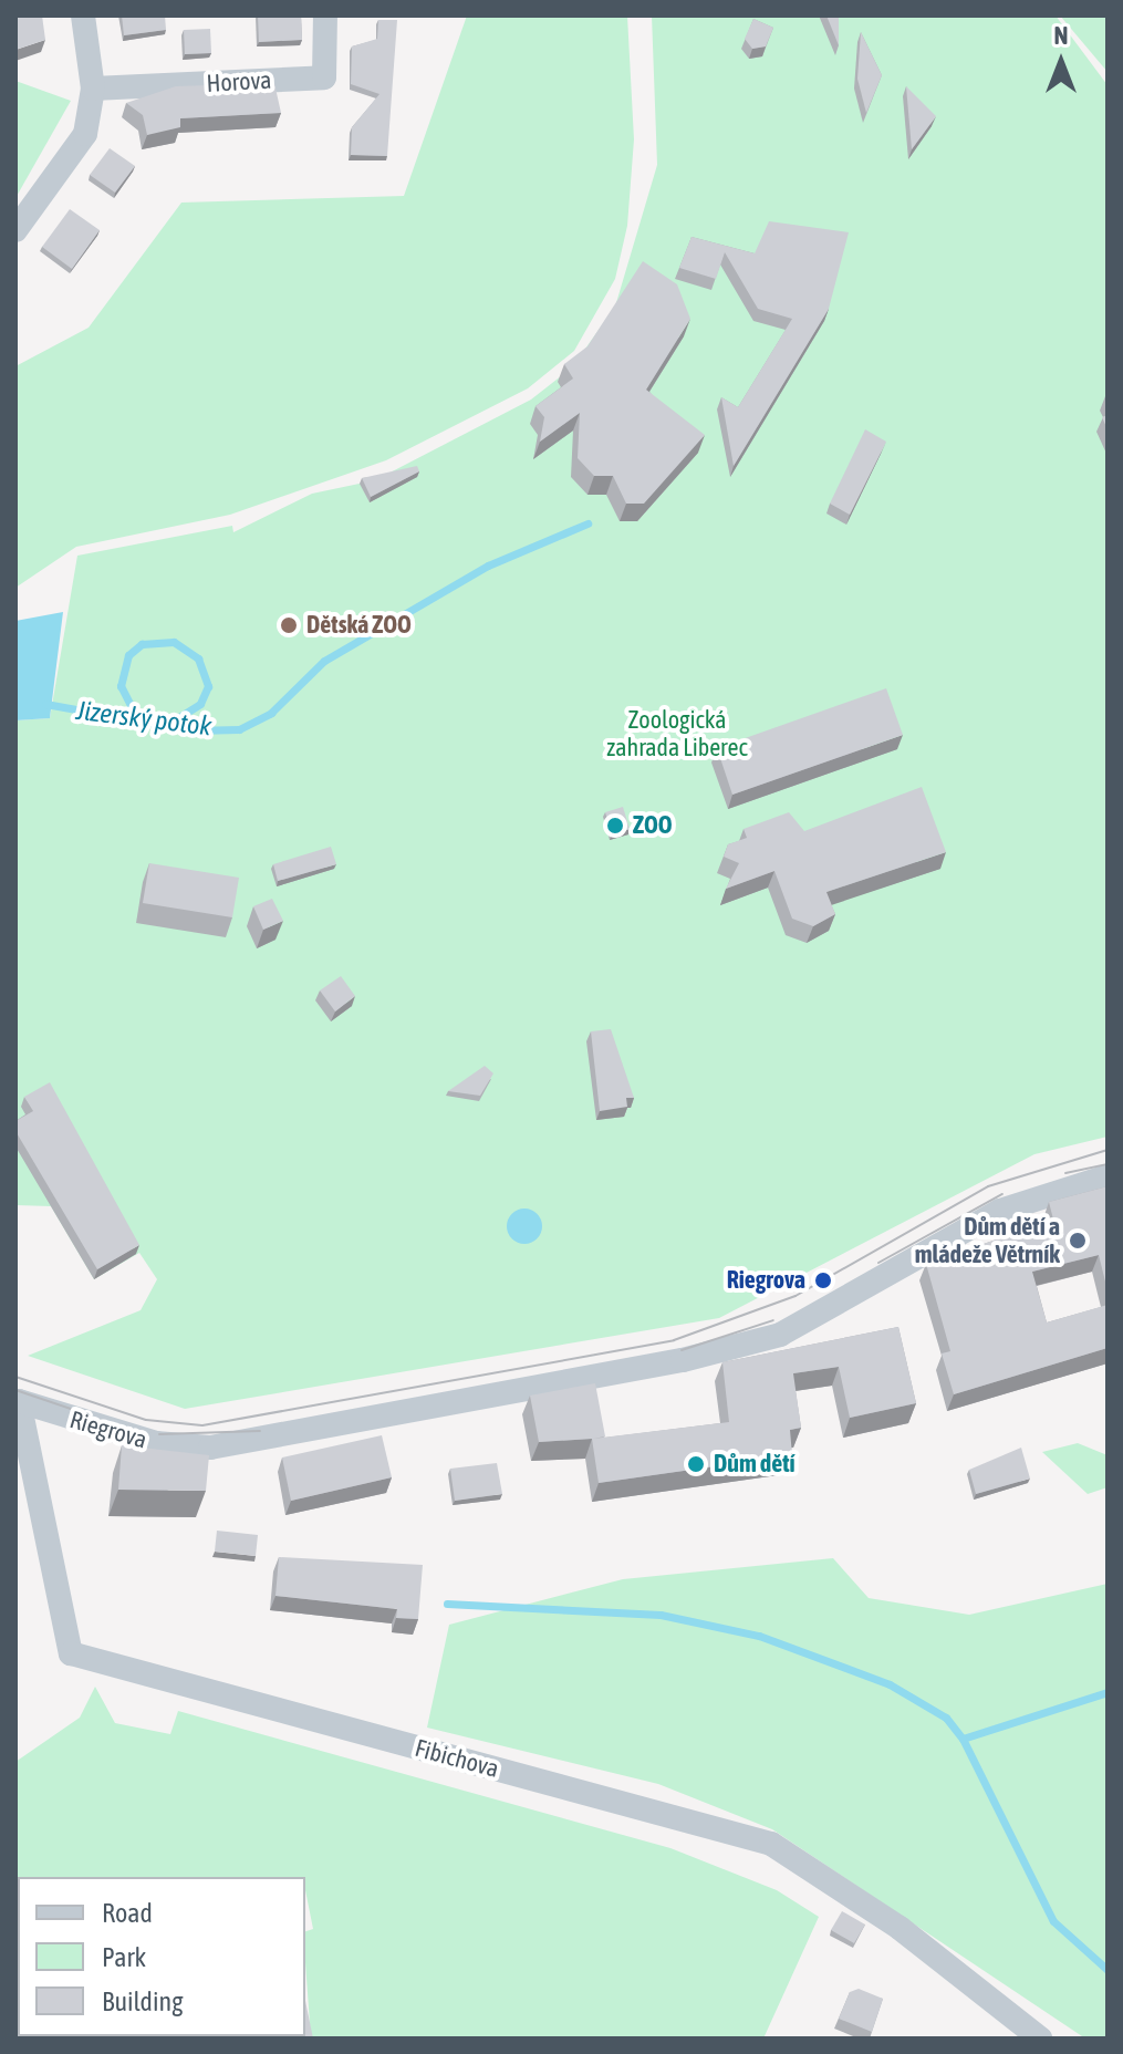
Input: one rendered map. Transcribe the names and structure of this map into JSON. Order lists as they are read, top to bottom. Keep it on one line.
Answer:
{"streets":{"street":["Horova","Riegrova","Fibichova"]},"crossings":[["Riegrova","Fibichova"]],"water":["Jizerský potok"],"parks":["Zoologická zahrada Liberec"],"places":["Dětská ZOO","ZOO","Dům dětí a mládeže Větrník","Riegrova","Dům dětí"],"legend":["Road","Park","Building"],"north":"top"}
